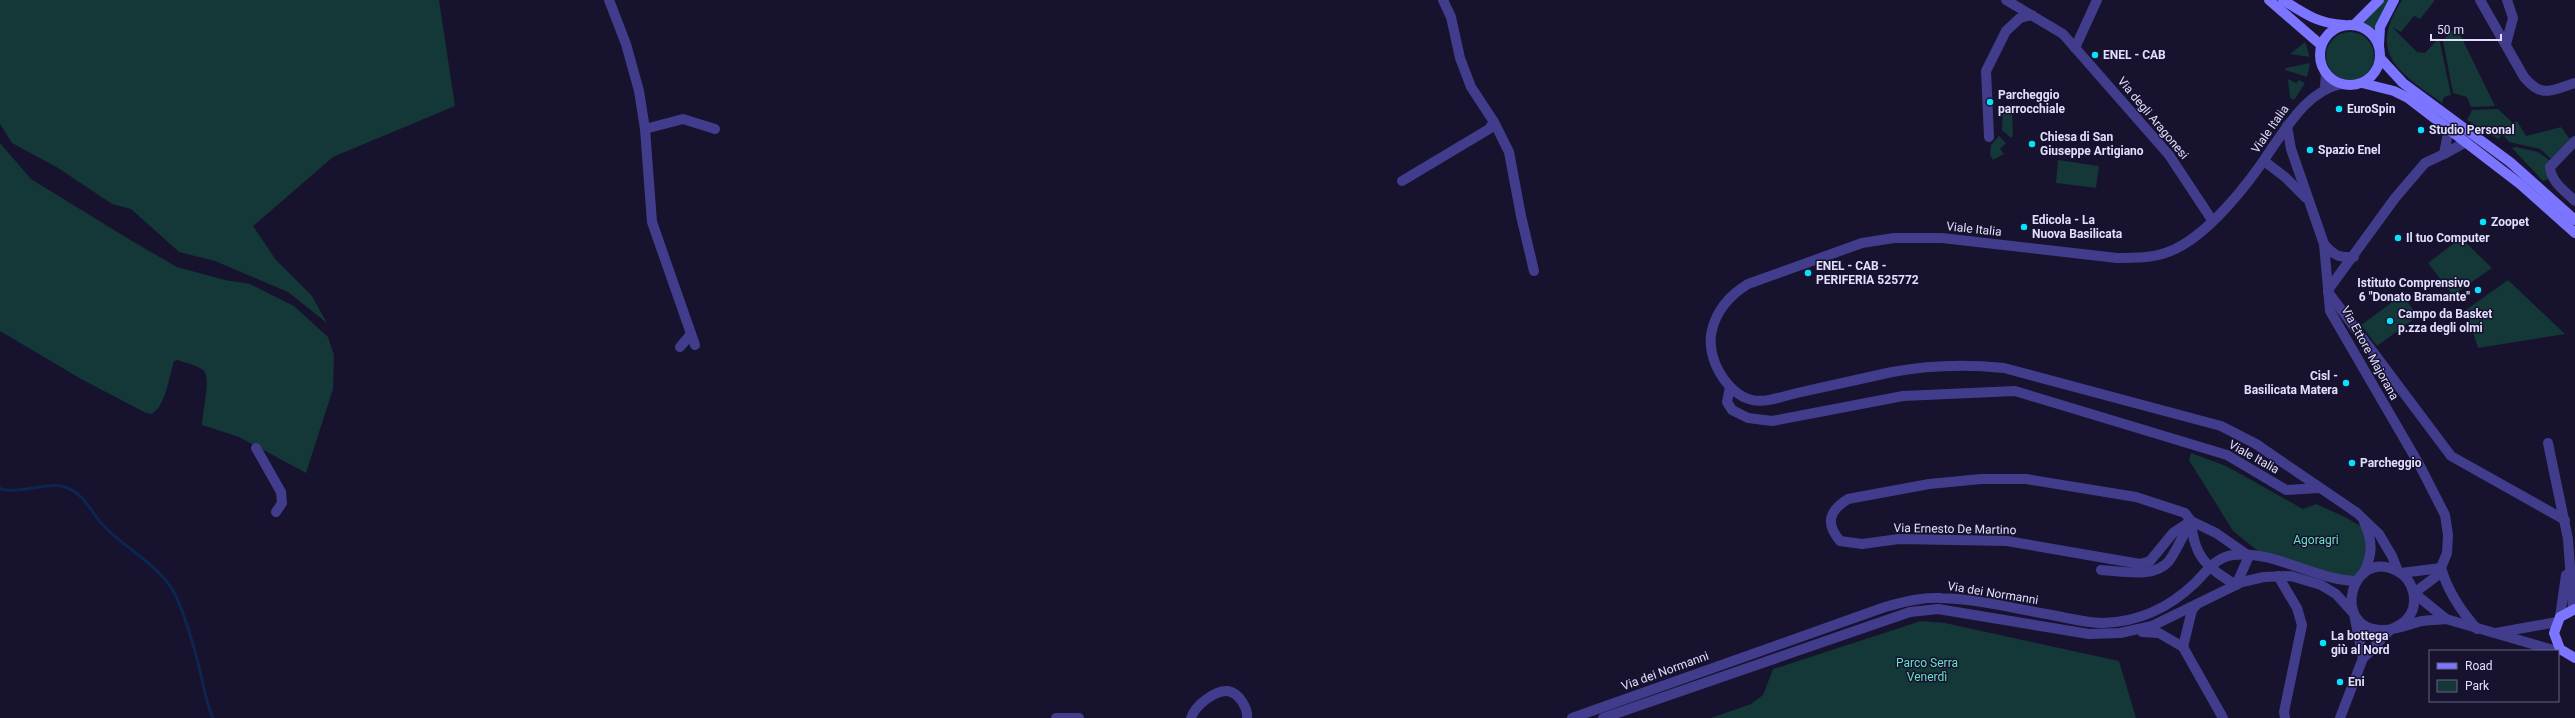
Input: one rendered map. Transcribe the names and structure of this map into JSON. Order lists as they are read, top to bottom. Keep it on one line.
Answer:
{"streets":{"street":["Via degli Aragonesi","Viale Italia","Via Ettore Majorana","Via Ernesto De Martino","Via dei Normanni"]},"crossings":[["Via degli Aragonesi","Viale Italia"],["Viale Italia","Via Ettore Majorana"],["Viale Italia","Via dei Normanni"],["Via Ettore Majorana","Via dei Normanni"]],"parks":["Agoragri","Parco Serra Venerdì"],"places":["ENEL - CAB","Parcheggio parrocchiale","EuroSpin","Studio Personal","Chiesa di San Giuseppe Artigiano","Spazio Enel","Zoopet","Edicola - La Nuova Basilicata","Il tuo Computer","ENEL - CAB - PERIFERIA 525772","Istituto Comprensivo 6 \"Donato Bramante\"","Campo da Basket p.zza degli olmi","Cisl - Basilicata Matera","Parcheggio","La bottega giù al Nord","Eni"],"legend":["Road","Park"],"scale_bar":"50 m"}
